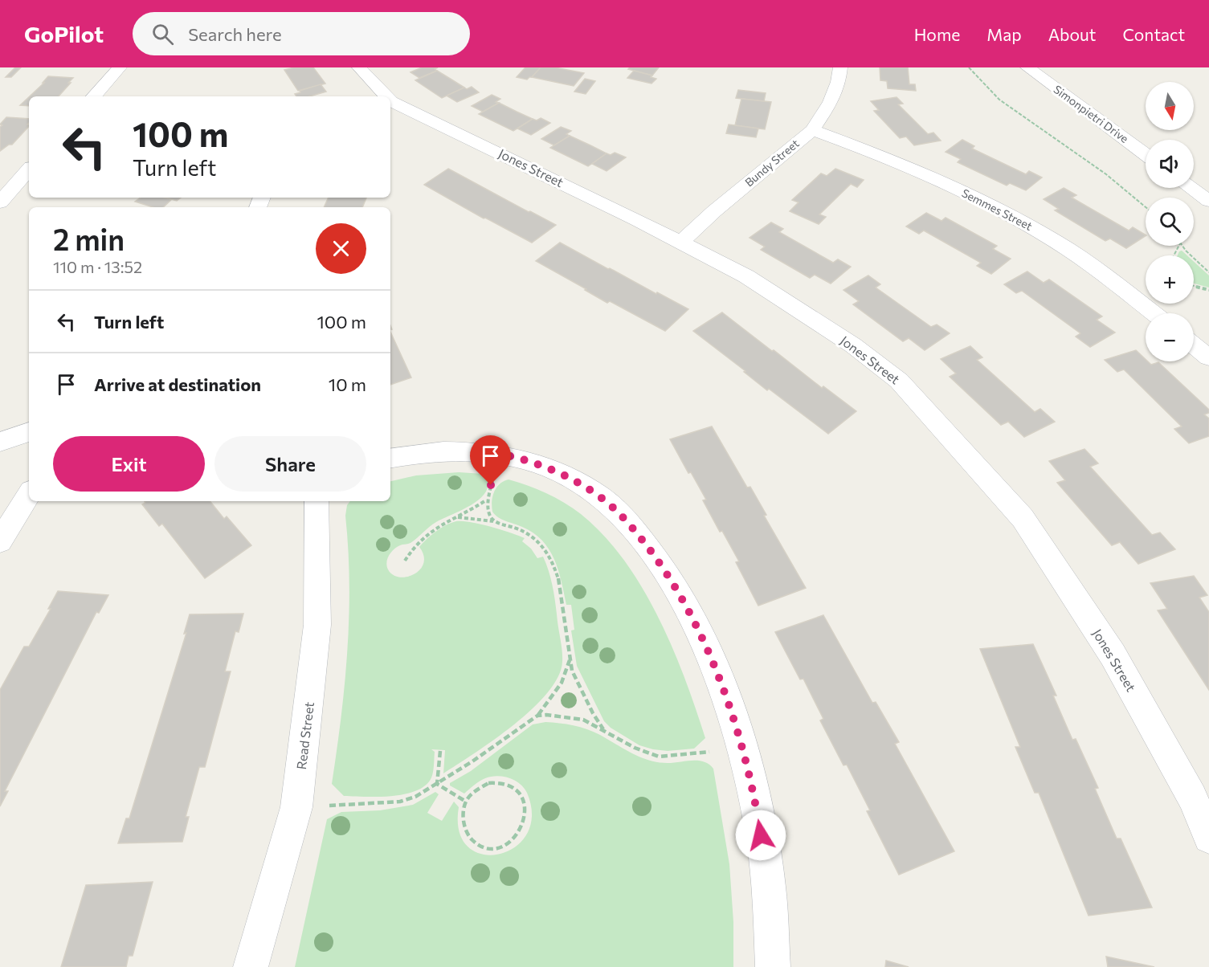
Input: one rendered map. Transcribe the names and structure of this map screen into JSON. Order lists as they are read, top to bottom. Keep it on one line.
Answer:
{"streets":{"street":["Simonpietri Drive","Bundy Street","Jones Street","Semmes Street","Read Street"]},"crossings":[["Bundy Street","Jones Street"],["Bundy Street","Semmes Street"]],"north":"bottom","page":{"header":"GoPilot","search":"Search here","nav":["Home","Map","About","Contact"],"map_buttons":["+","−"],"turn":["100 m","Turn left"],"heading":["2 min","110 m · 13:52"],"list":[{"name":"Turn left","value":"100 m"},{"name":"Arrive at destination","value":"10 m"}],"buttons":["Exit","Share"]}}
